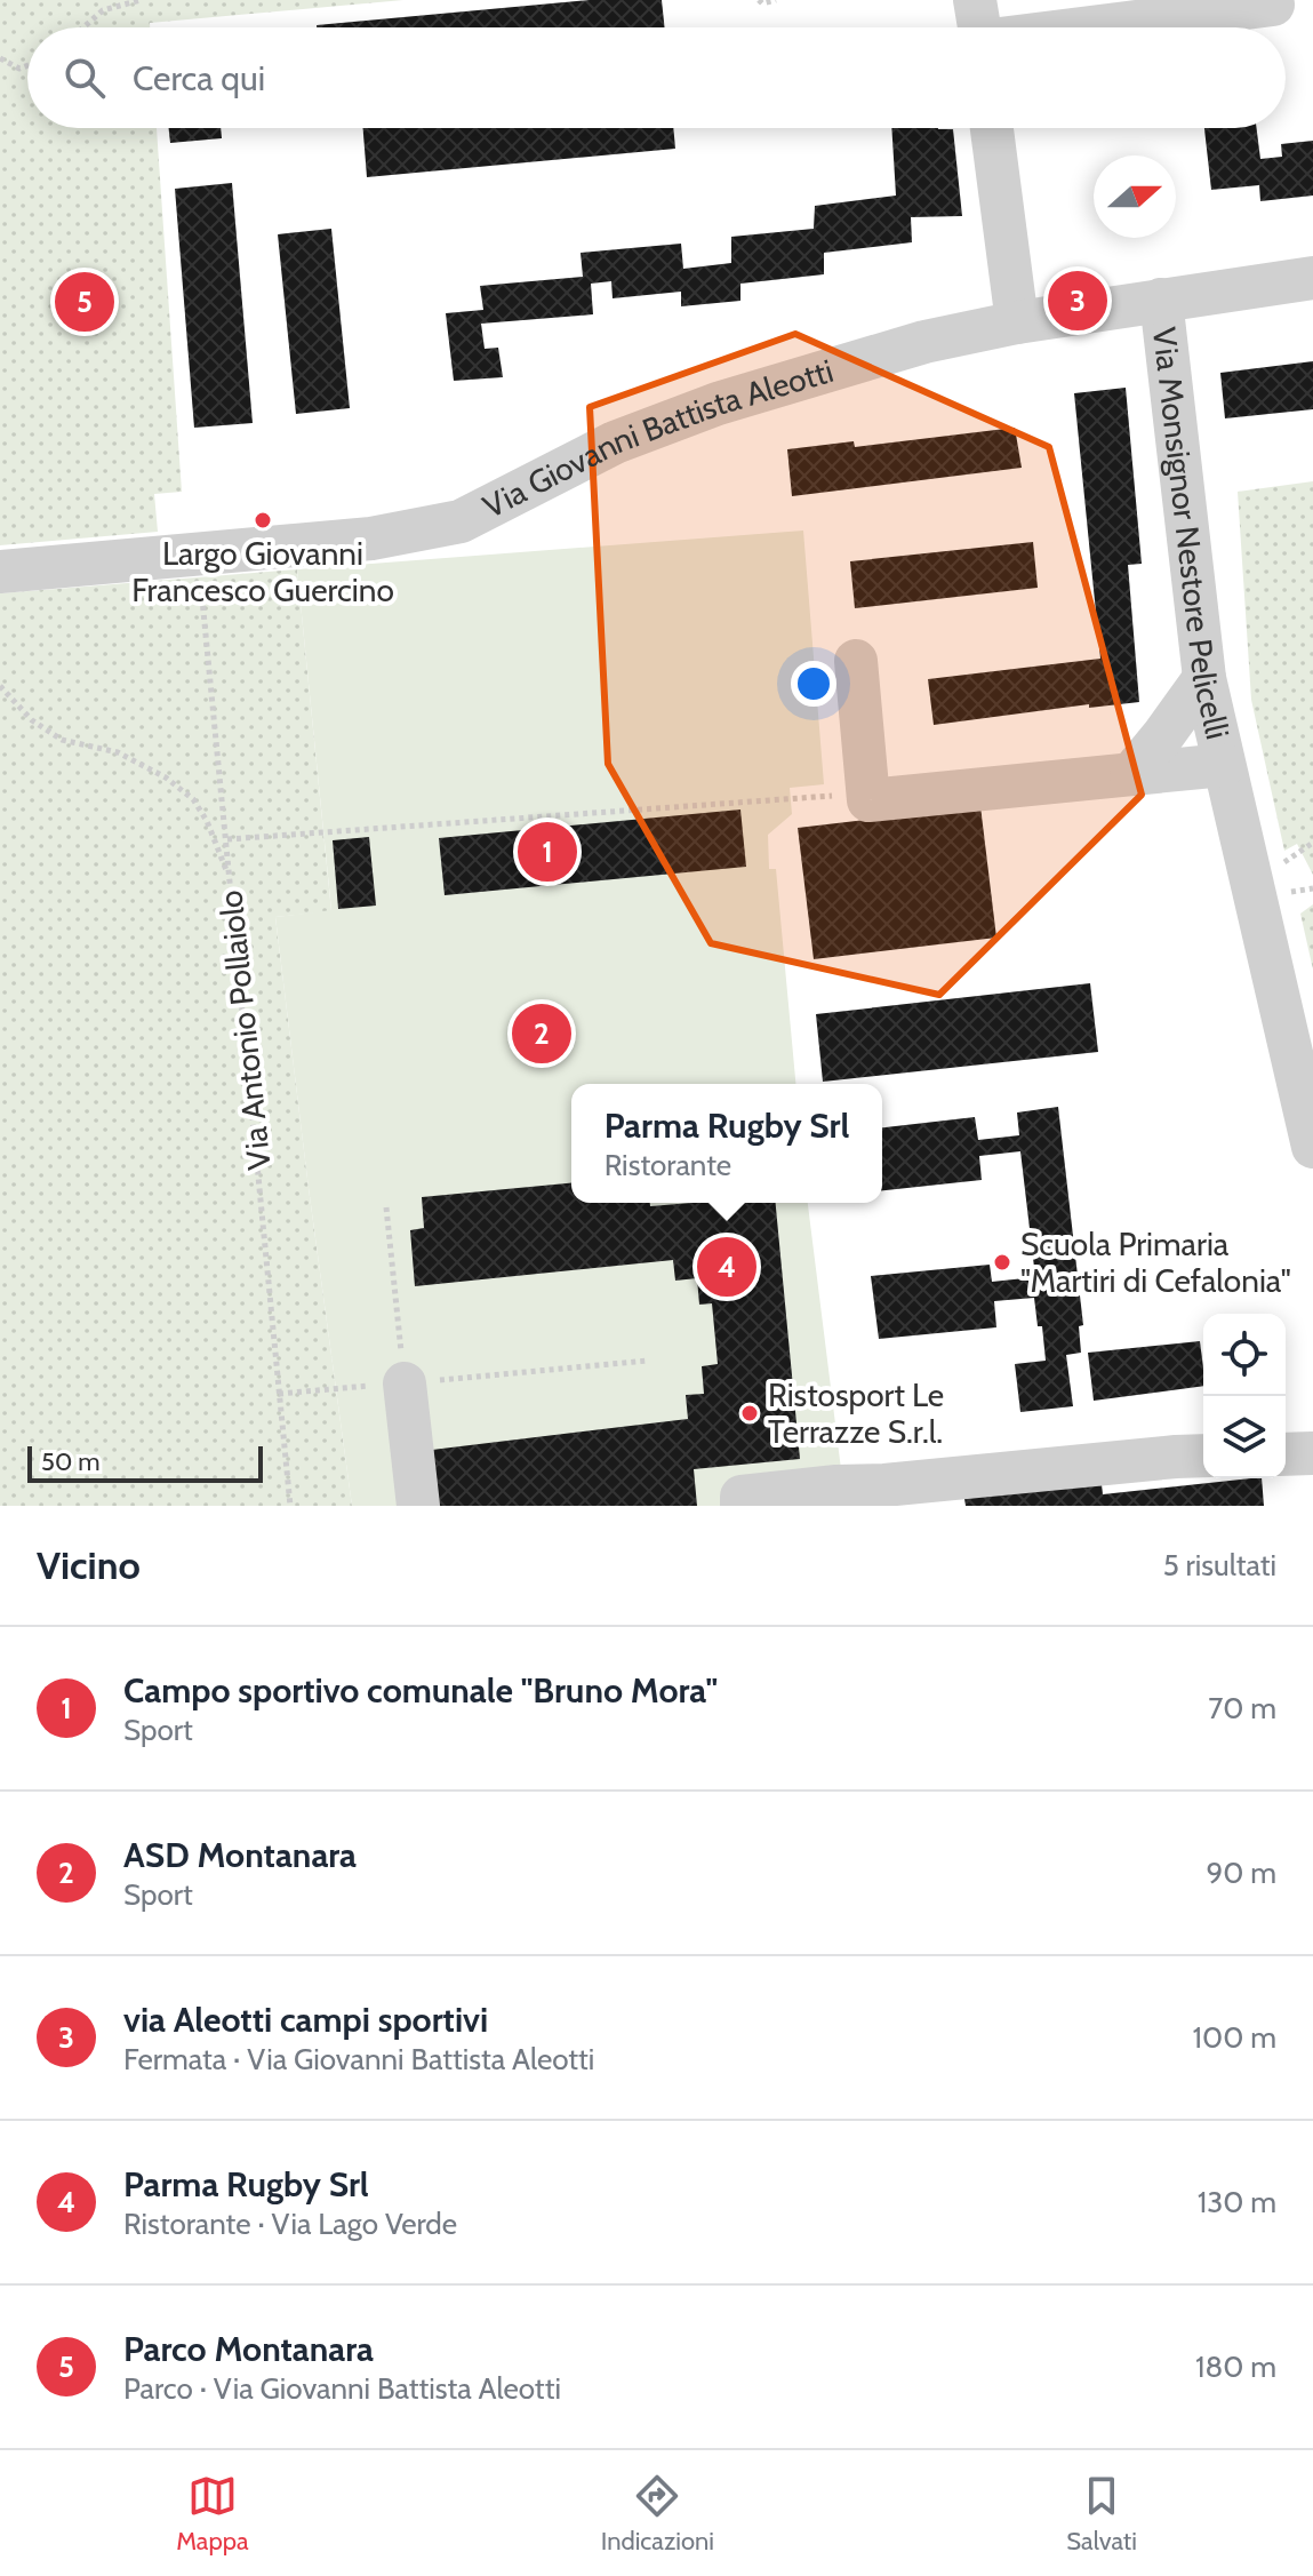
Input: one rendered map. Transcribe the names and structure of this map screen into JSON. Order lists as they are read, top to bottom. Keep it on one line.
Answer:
{"streets":{"street":["Via Giovanni Battista Aleotti","Via Monsignor Nestore Pelicelli"],"path":["Via Antonio Pollaiolo"]},"crossings":[["Via Giovanni Battista Aleotti","Via Monsignor Nestore Pelicelli"],["Via Giovanni Battista Aleotti","Via Antonio Pollaiolo"]],"places":["Largo Giovanni Francesco Guercino","Scuola Primaria \"Martiri di Cefalonia\"","Ristosport Le Terrazze S.r.l."],"scale_bar":"50 m","north":"right","page":{"search":"Cerca qui","pins":["3","5","1","2","4"],"popup":["Parma Rugby Srl","Ristorante"],"scale":"50 m","heading":["Vicino","5 risultati"],"list":[{"mark":"1","name":"Campo sportivo comunale \"Bruno Mora\"","note":"Sport","value":"70 m"},{"mark":"2","name":"ASD Montanara","note":"Sport","value":"90 m"},{"mark":"3","name":"via Aleotti campi sportivi","note":"Fermata · Via Giovanni Battista Aleotti","value":"100 m"},{"mark":"4","name":"Parma Rugby Srl","note":"Ristorante · Via Lago Verde","value":"130 m"},{"mark":"5","name":"Parco Montanara","note":"Parco · Via Giovanni Battista Aleotti","value":"180 m"}],"nav":["Mappa","Indicazioni","Salvati"]}}
